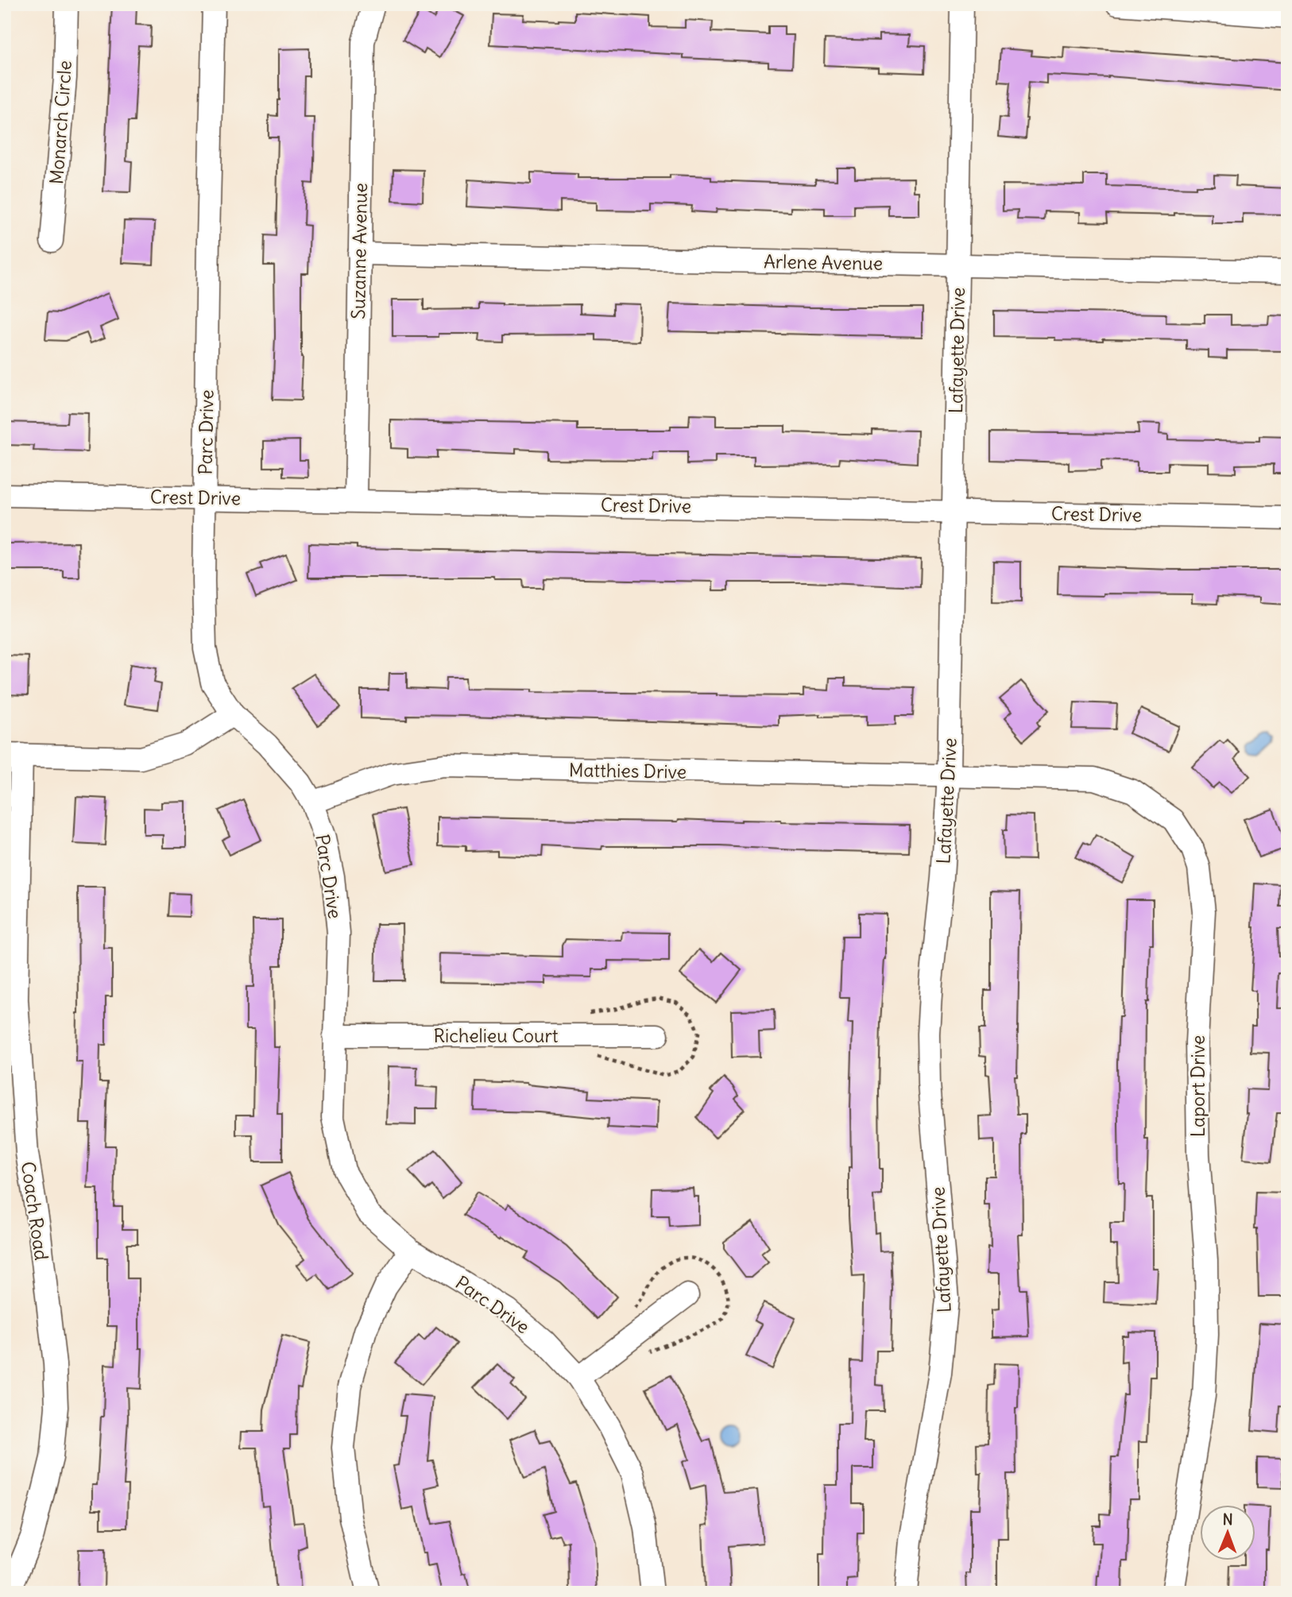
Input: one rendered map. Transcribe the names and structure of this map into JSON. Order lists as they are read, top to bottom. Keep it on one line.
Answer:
{"streets":{"street":["Monarch Circle","Suzanne Avenue","Arlene Avenue","Lafayette Drive","Parc Drive","Crest Drive","Matthies Drive","Richelieu Court","Laport Drive","Coach Road"]},"crossings":[["Suzanne Avenue","Arlene Avenue"],["Suzanne Avenue","Crest Drive"],["Arlene Avenue","Lafayette Drive"],["Lafayette Drive","Crest Drive"],["Lafayette Drive","Matthies Drive"],["Lafayette Drive","Laport Drive"],["Parc Drive","Crest Drive"],["Parc Drive","Matthies Drive"],["Parc Drive","Richelieu Court"],["Matthies Drive","Laport Drive"]],"north":"top"}
